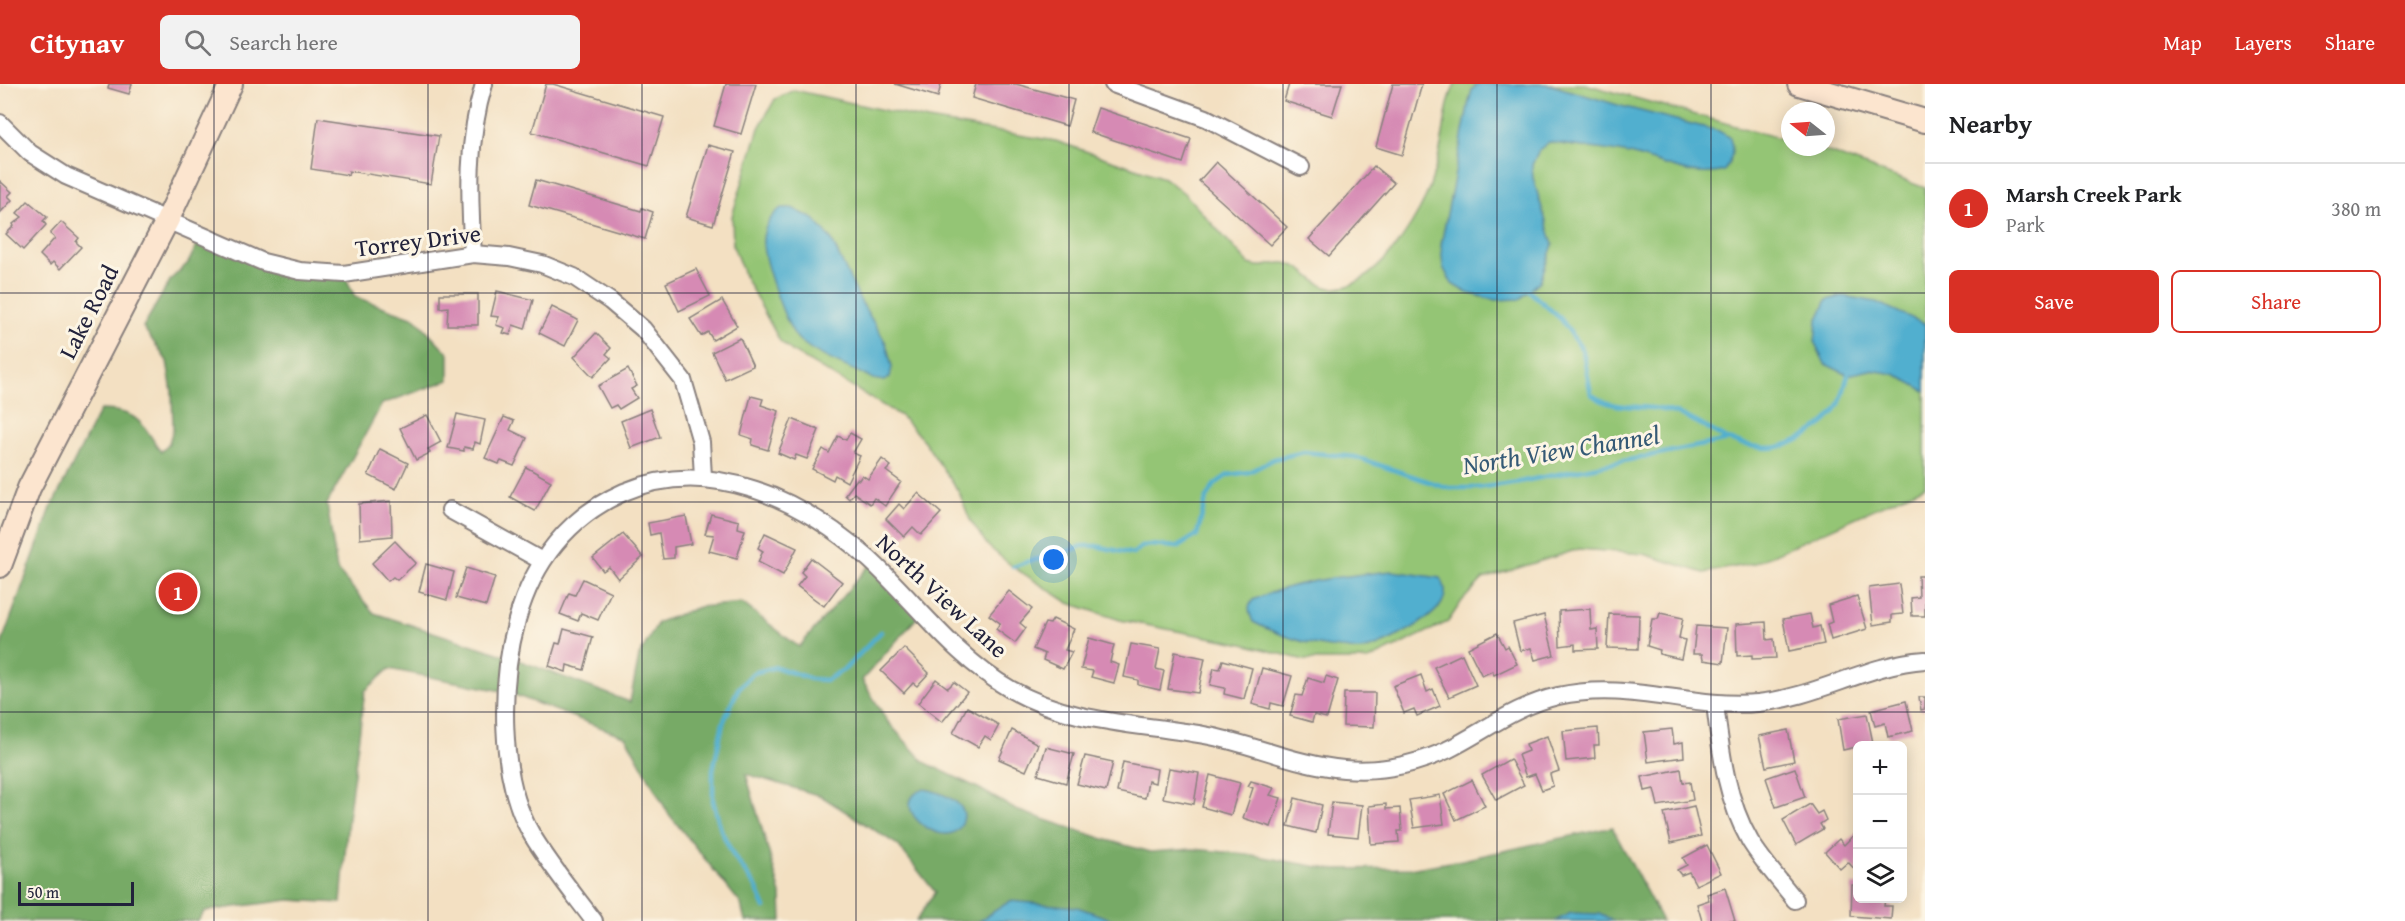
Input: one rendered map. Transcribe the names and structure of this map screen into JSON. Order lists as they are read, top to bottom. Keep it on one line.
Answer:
{"streets":{"street":["Torrey Drive","Lake Road","North View Lane"]},"crossings":[["Torrey Drive","Lake Road"],["Torrey Drive","North View Lane"]],"water":["North View Channel"],"scale_bar":"50 m","north":"left","page":{"header":"Citynav","search":"Search here","nav":["Map","Layers","Share"],"heading":"Nearby","list":[{"mark":"1","name":"Marsh Creek Park","note":"Park","value":"380 m"}],"buttons":["Save","Share"],"pins":"1","map_buttons":["+","−"],"scale":"50 m"}}
